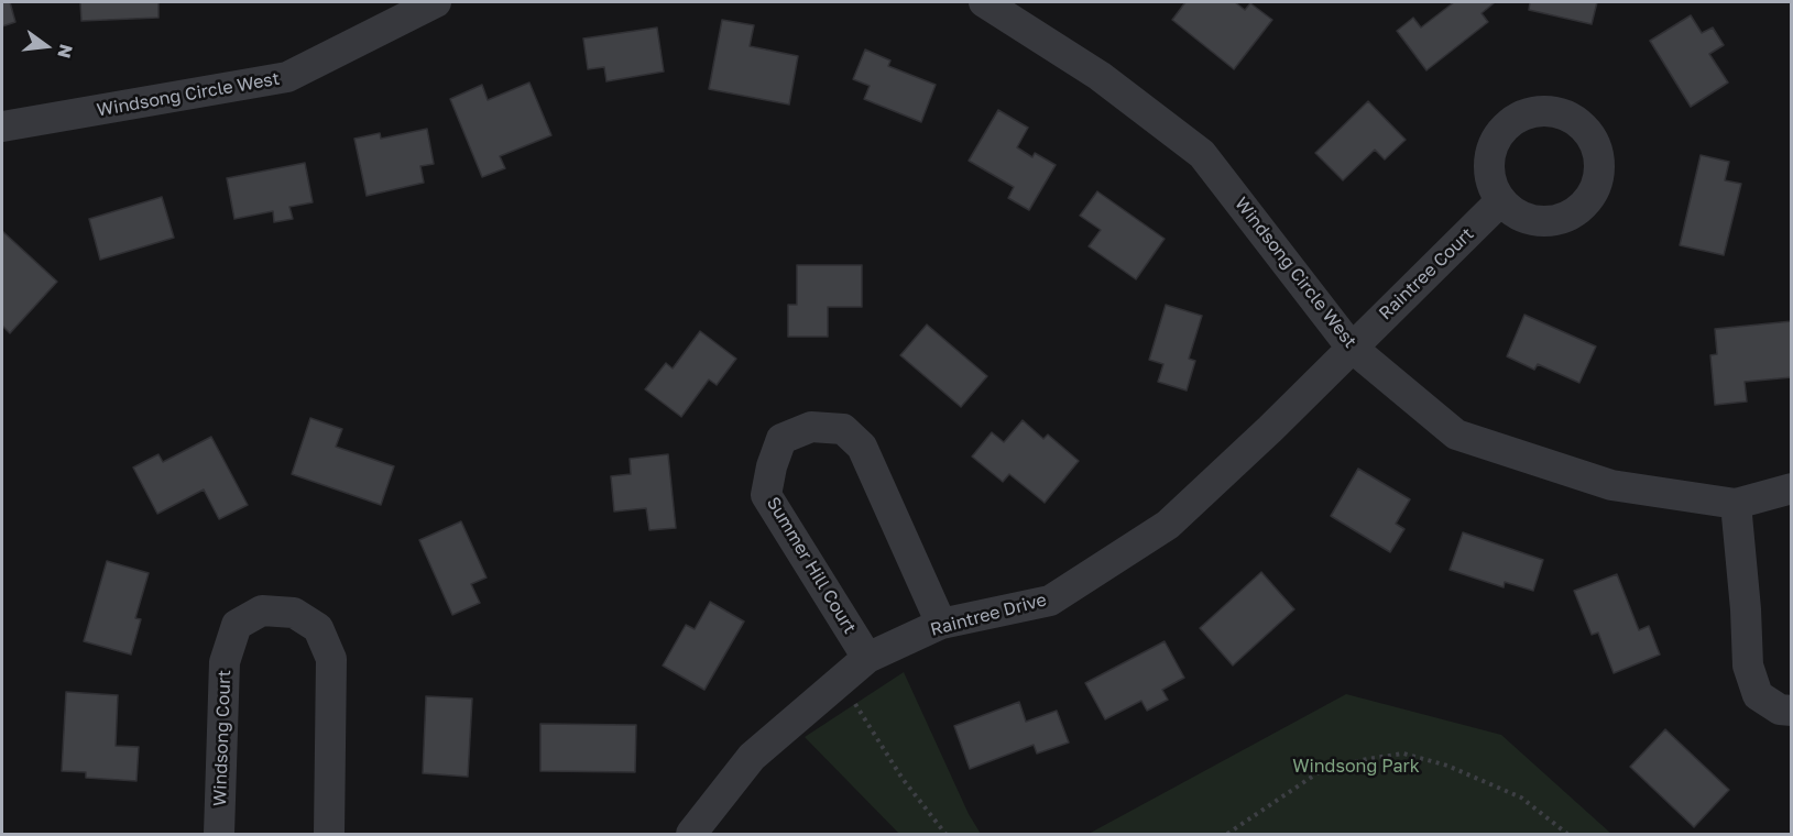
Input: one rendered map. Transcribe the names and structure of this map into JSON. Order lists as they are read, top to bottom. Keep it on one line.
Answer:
{"streets":{"street":["Windsong Circle West","Raintree Court","Summer Hill Court","Raintree Drive","Windsong Court"]},"crossings":[["Windsong Circle West","Raintree Court"],["Windsong Circle West","Raintree Drive"],["Raintree Court","Raintree Drive"],["Summer Hill Court","Raintree Drive"]],"parks":["Windsong Park"],"north":"right"}
